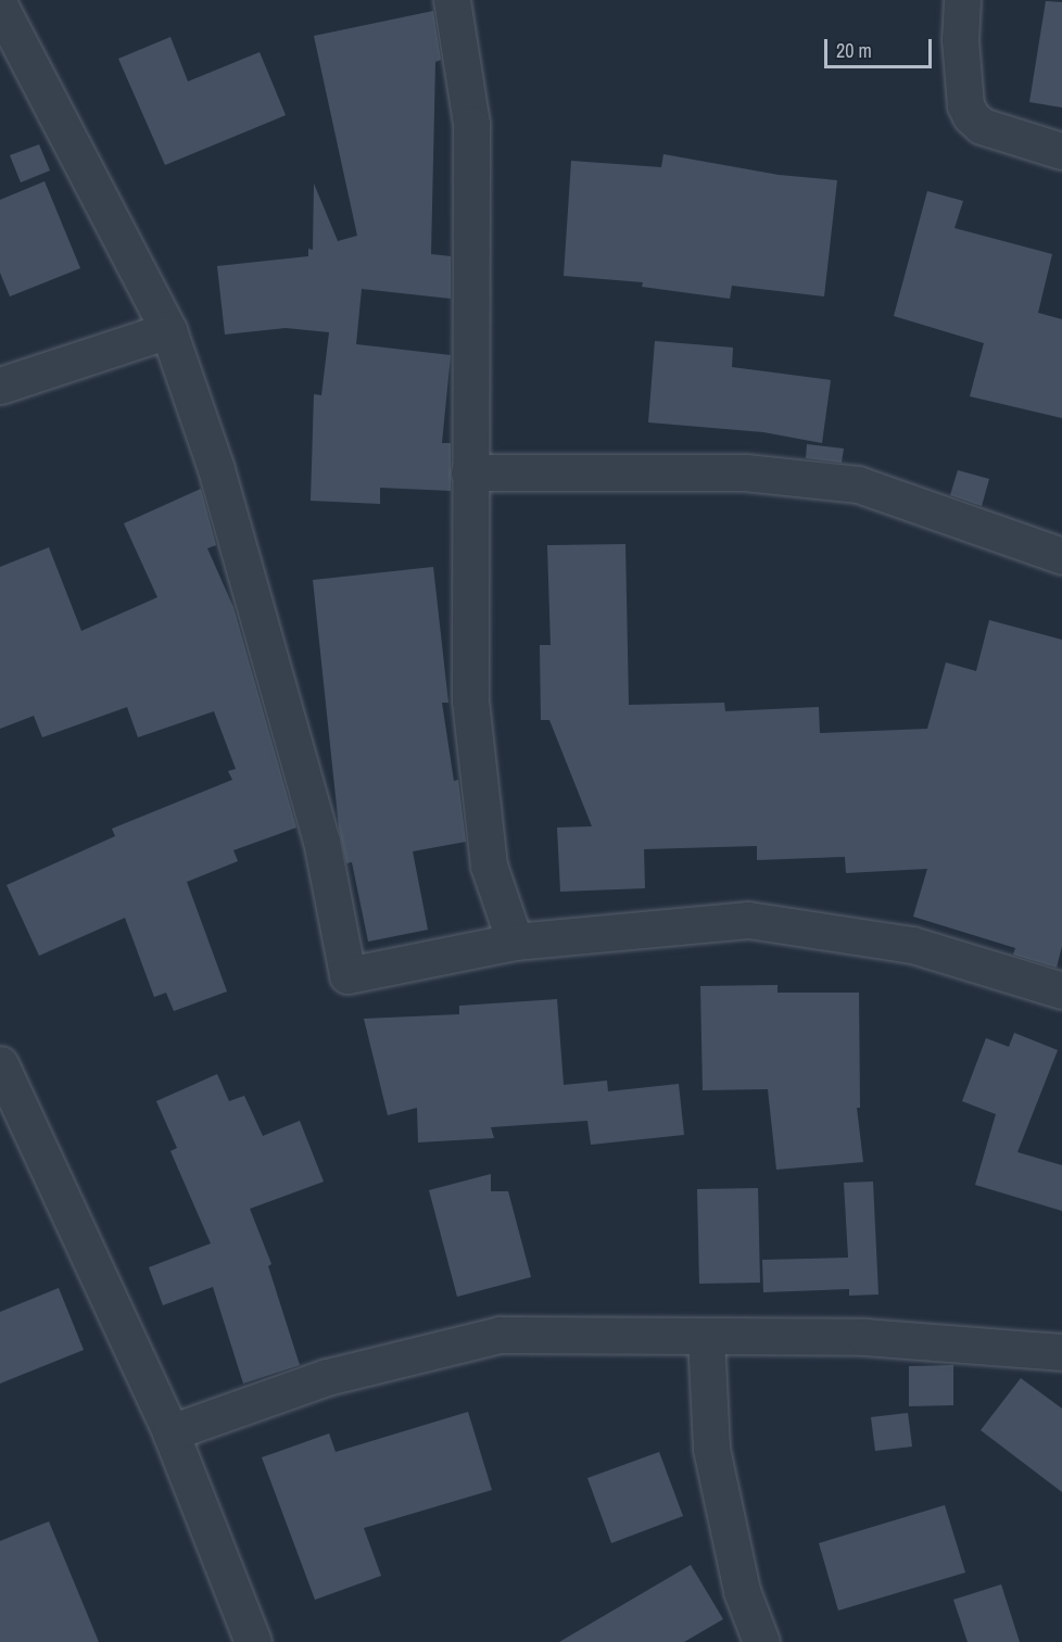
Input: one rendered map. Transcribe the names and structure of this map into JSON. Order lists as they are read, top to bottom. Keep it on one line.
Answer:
{"scale_bar":"20 m"}
